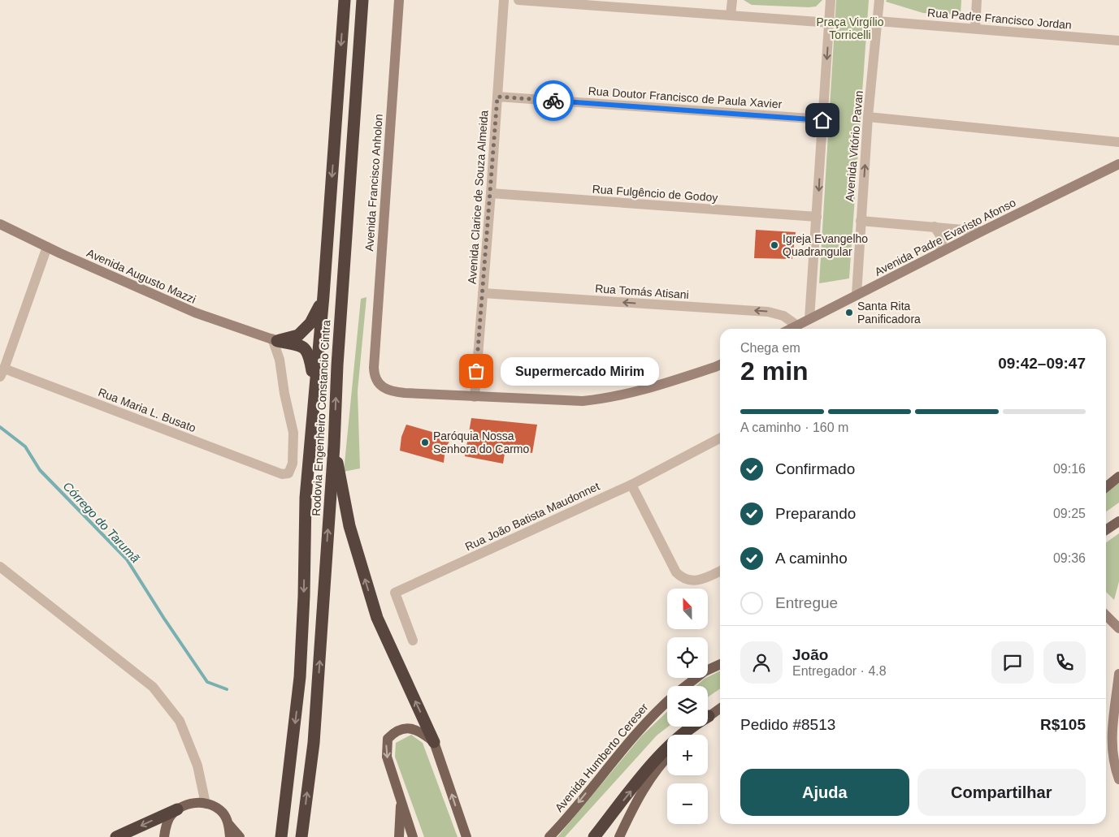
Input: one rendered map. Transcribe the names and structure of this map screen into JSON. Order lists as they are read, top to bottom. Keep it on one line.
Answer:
{"streets":{"highway":["Rodovia Engenheiro Constancio Cintra"],"main road":["Avenida Humberto Cereser"],"street":["Rua Padre Francisco Jordan","Rua Doutor Francisco de Paula Xavier","Avenida Vitório Pavan","Avenida Francisco Anholon","Rua Fulgêncio de Godoy","Avenida Clarice de Souza Almeida","Avenida Padre Evaristo Afonso","Avenida Augusto Mazzi","Rua Tomás Atisani","Rua Maria L. Busato","Rua João Batista Maudonnet"]},"crossings":[["Rua Padre Francisco Jordan","Avenida Vitório Pavan"],["Rua Doutor Francisco de Paula Xavier","Avenida Clarice de Souza Almeida"],["Avenida Vitório Pavan","Avenida Padre Evaristo Afonso"],["Avenida Francisco Anholon","Avenida Clarice de Souza Almeida"],["Rua Fulgêncio de Godoy","Avenida Clarice de Souza Almeida"],["Avenida Clarice de Souza Almeida","Rua Tomás Atisani"],["Avenida Padre Evaristo Afonso","Rua Tomás Atisani"],["Avenida Augusto Mazzi","Rua Maria L. Busato"]],"one_way":["Rua Tomás Atisani"],"water":["Córrego do Tarumã"],"parks":["Praça Virgílio Torricelli"],"places":["Igreja Evangelho Quadrangular","Santa Rita Panificadora","Supermercado Mirim","Paróquia Nossa Senhora do Carmo"],"north":"top","page":{"heading":["2 min","Chega em","09:42–09:47"],"panel":["João","Entregador · 4.8","Pedido #8513","R$105"],"bubble":"Supermercado Mirim","bar":"A caminho · 160 m","list":[["Confirmado","09:16"],["Preparando","09:25"],["A caminho","09:36"],"Entregue"],"map_buttons":["+","−"],"buttons":["Ajuda","Compartilhar"]}}
